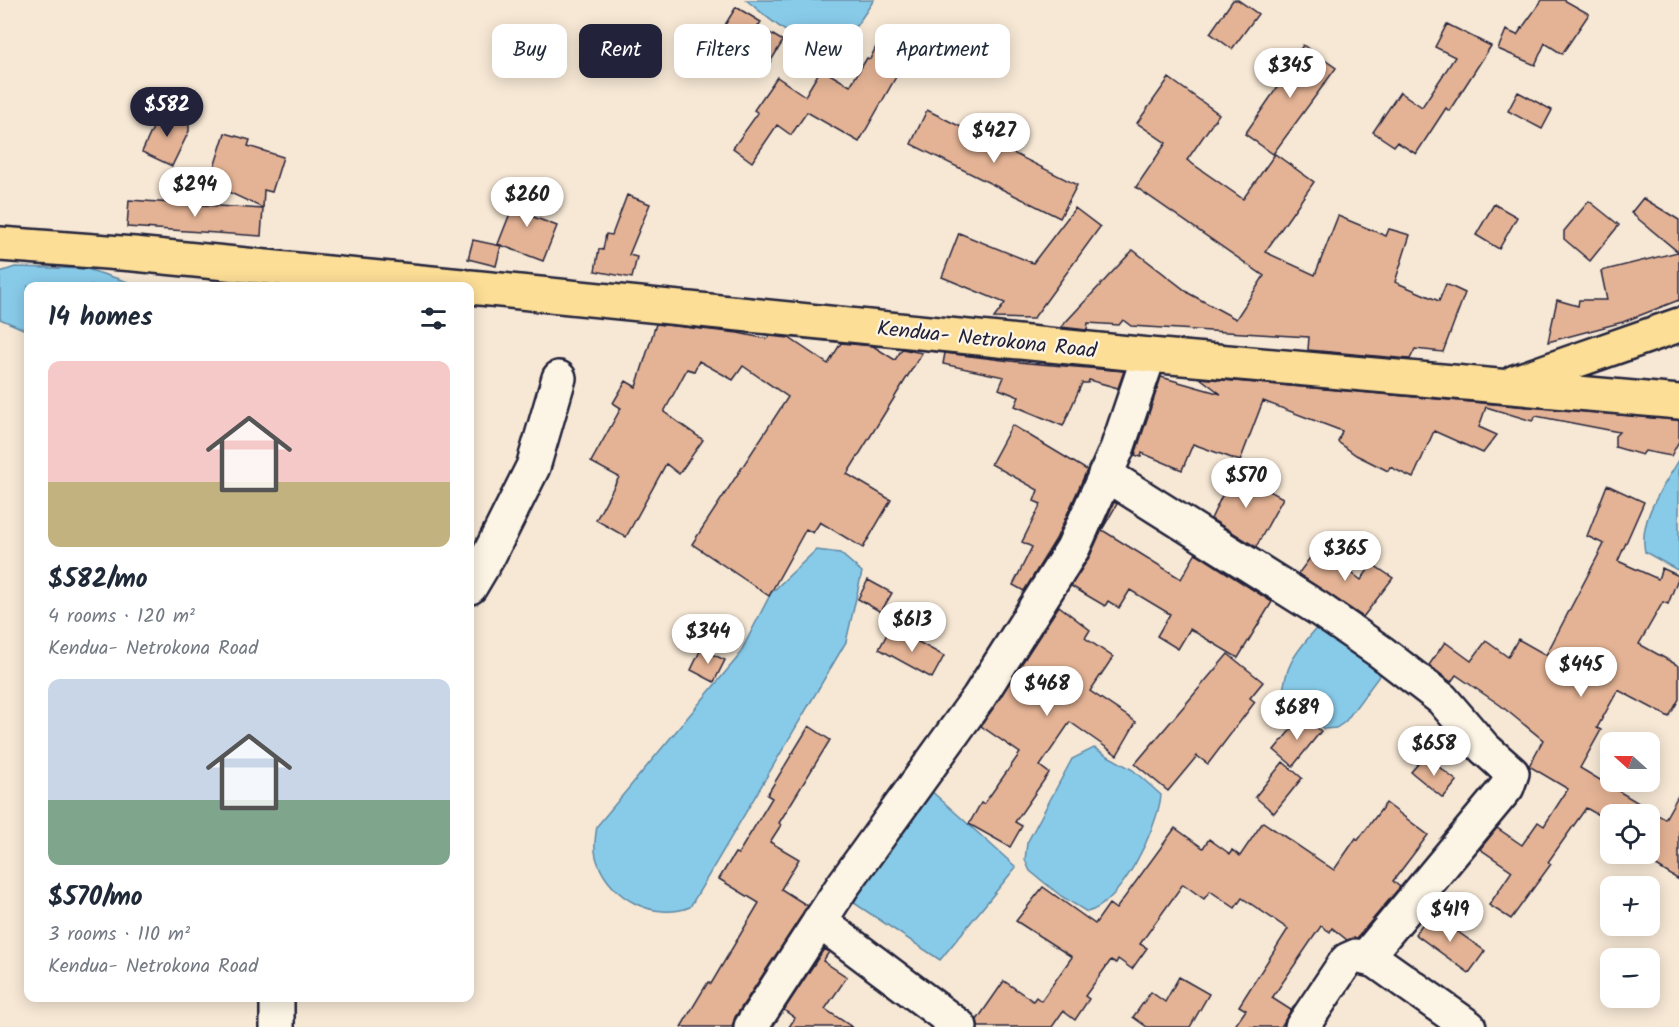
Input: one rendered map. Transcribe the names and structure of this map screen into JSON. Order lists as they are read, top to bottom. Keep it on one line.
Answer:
{"streets":{"main road":["Kendua- Netrokona Road"]},"north":"left","page":{"chip":["Buy","Rent","Filters","New","Apartment"],"price":["$345","$582","$427","$294","$260","$570","$365","$613","$344","$445","$468","$689","$658","$419"],"heading":"14 homes","list":[{"name":"$582/mo","note":"4 rooms · 120 m² · Kendua- Netrokona Road"},{"name":"$570/mo","note":"3 rooms · 110 m² · Kendua- Netrokona Road"}],"map_buttons":["+","−"]}}
